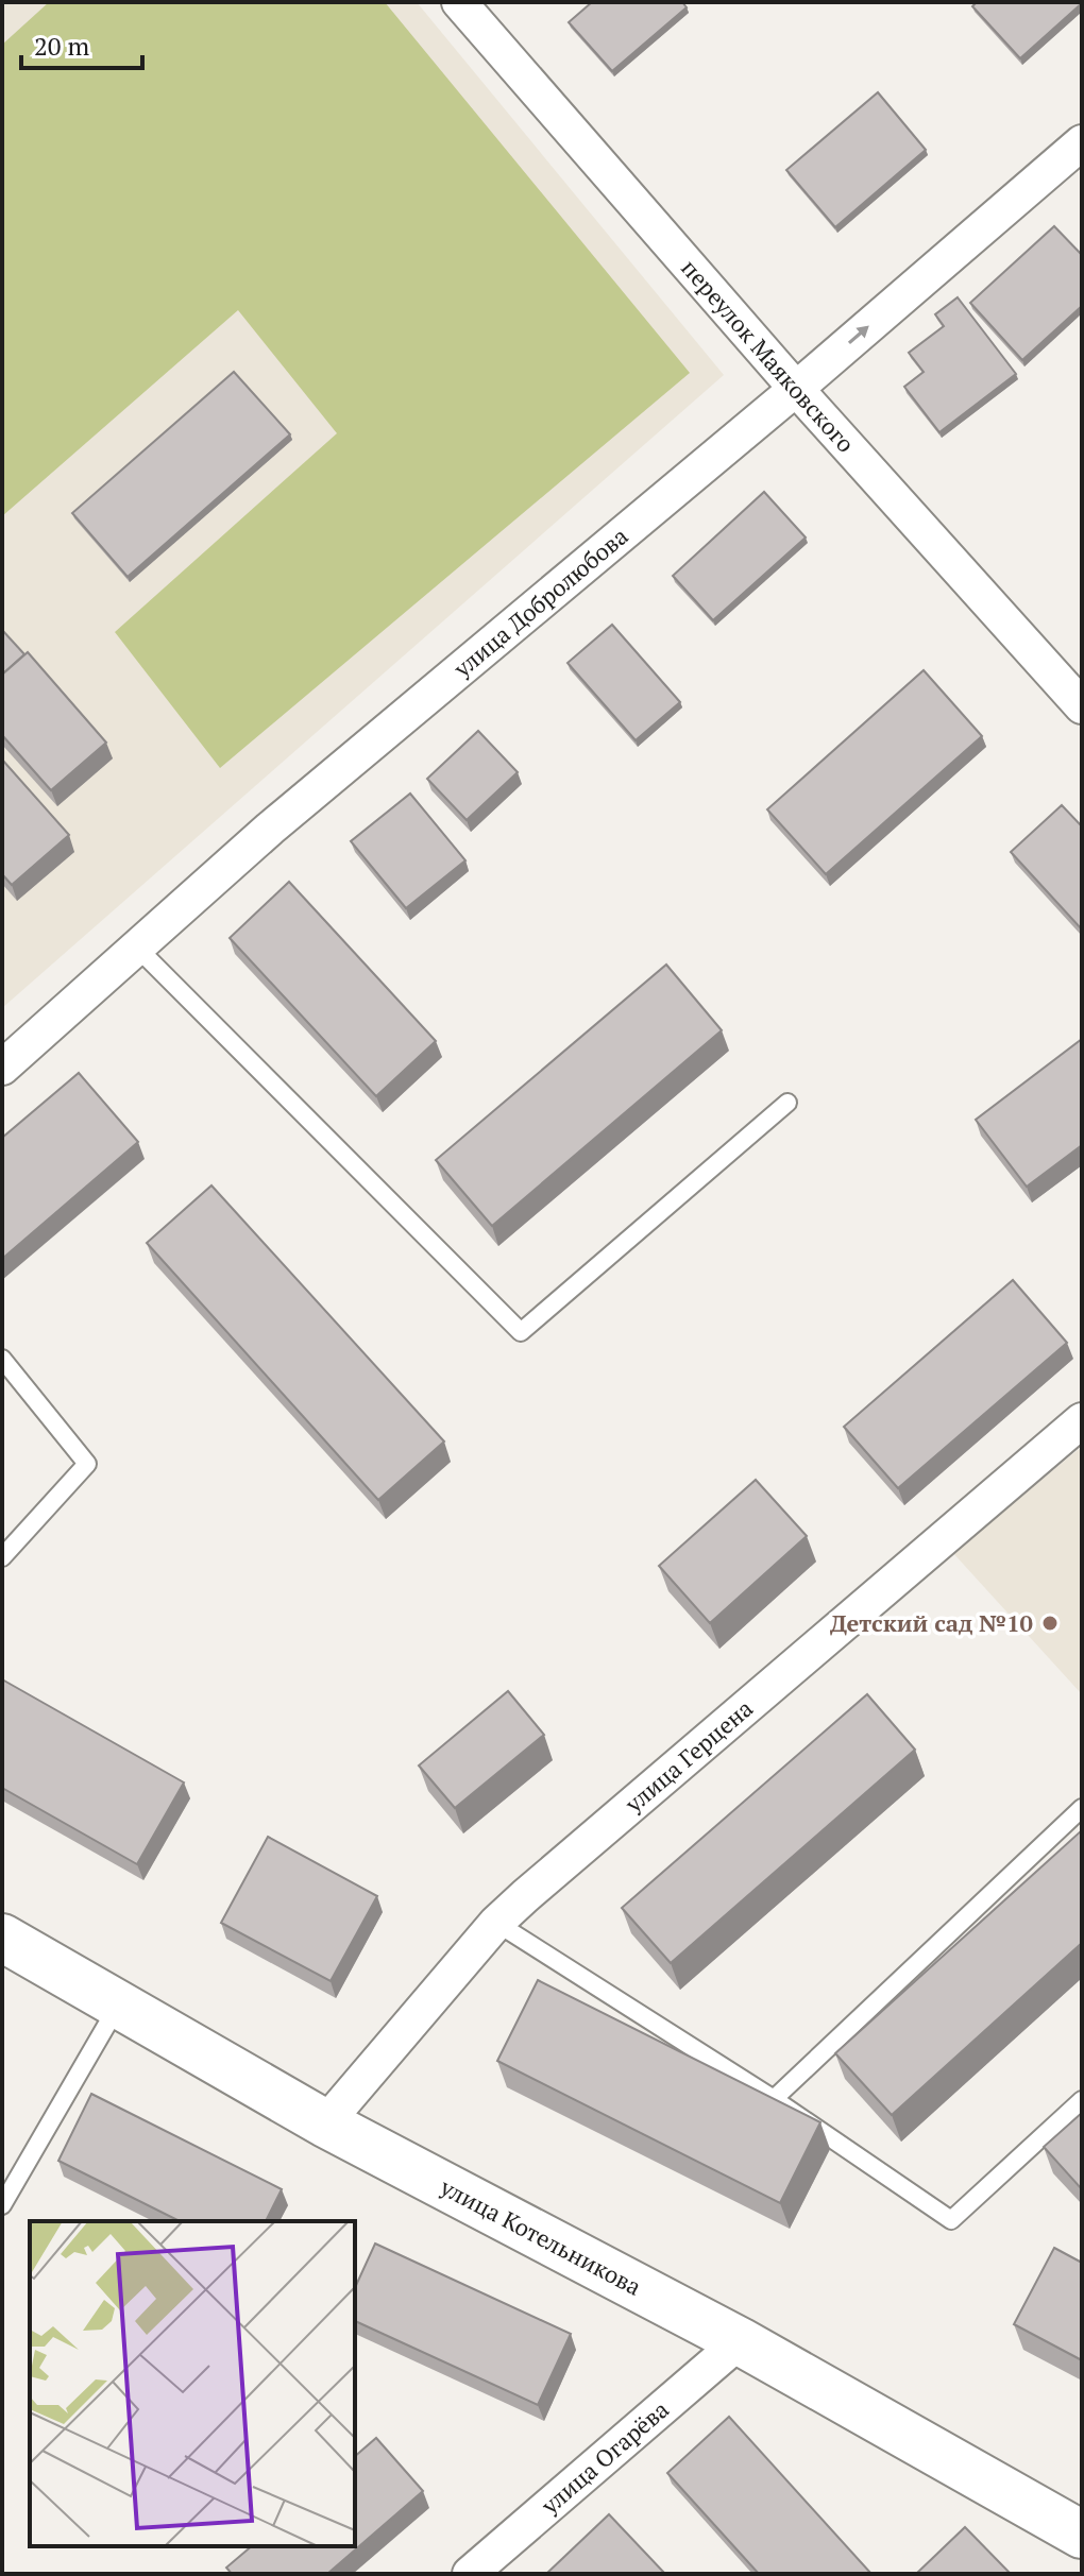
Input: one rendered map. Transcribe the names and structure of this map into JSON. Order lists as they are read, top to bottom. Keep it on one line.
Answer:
{"streets":{"street":["переулок Маяковского","улица Добролюбова","улица Герцена","улица Котельникова","улица Огарёва"]},"crossings":[["переулок Маяковского","улица Добролюбова"],["улица Герцена","улица Котельникова"],["улица Котельникова","улица Огарёва"]],"places":["Детский сад №10"],"scale_bar":"20 m"}
